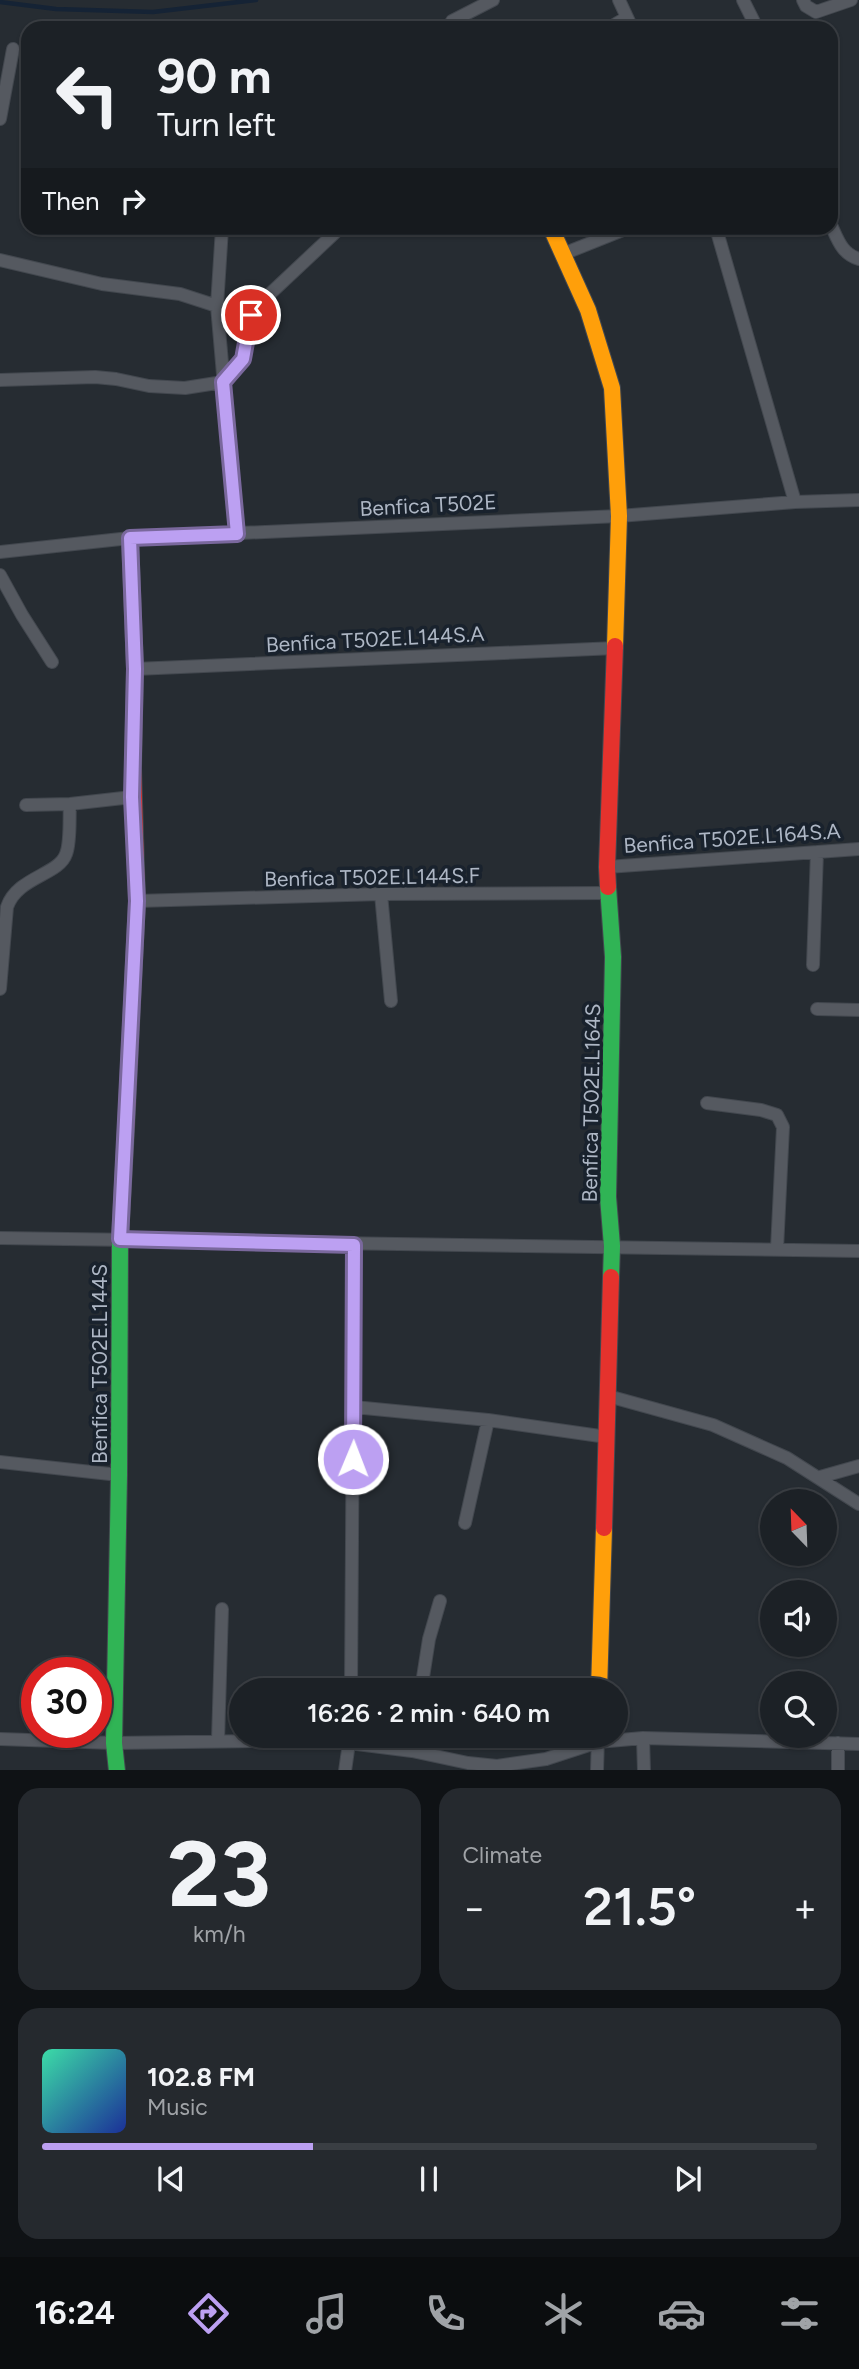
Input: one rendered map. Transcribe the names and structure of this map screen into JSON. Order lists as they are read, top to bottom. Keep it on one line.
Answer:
{"streets":{"street":["Benfica T502E","Benfica T502E.L144S.A","Benfica T502E.L164S.A","Benfica T502E.L144S.F","Benfica T502E.L164S","Benfica T502E.L144S"]},"crossings":[["Benfica T502E","Benfica T502E.L164S"],["Benfica T502E","Benfica T502E.L144S"],["Benfica T502E.L144S.A","Benfica T502E.L164S"],["Benfica T502E.L144S.A","Benfica T502E.L144S"],["Benfica T502E.L164S.A","Benfica T502E.L164S"],["Benfica T502E.L144S.F","Benfica T502E.L164S"],["Benfica T502E.L144S.F","Benfica T502E.L144S"]],"north":"top left","page":{"turn":["90 m","Turn left"],"then":"Then","limit":"30","trip":"16:26 · 2 min · 640 m","tile":[["23","km/h"],"Climate"],"heat":["−","21.5°","+"],"song":["102.8 FM","Music"],"tabs":"16:24"}}
